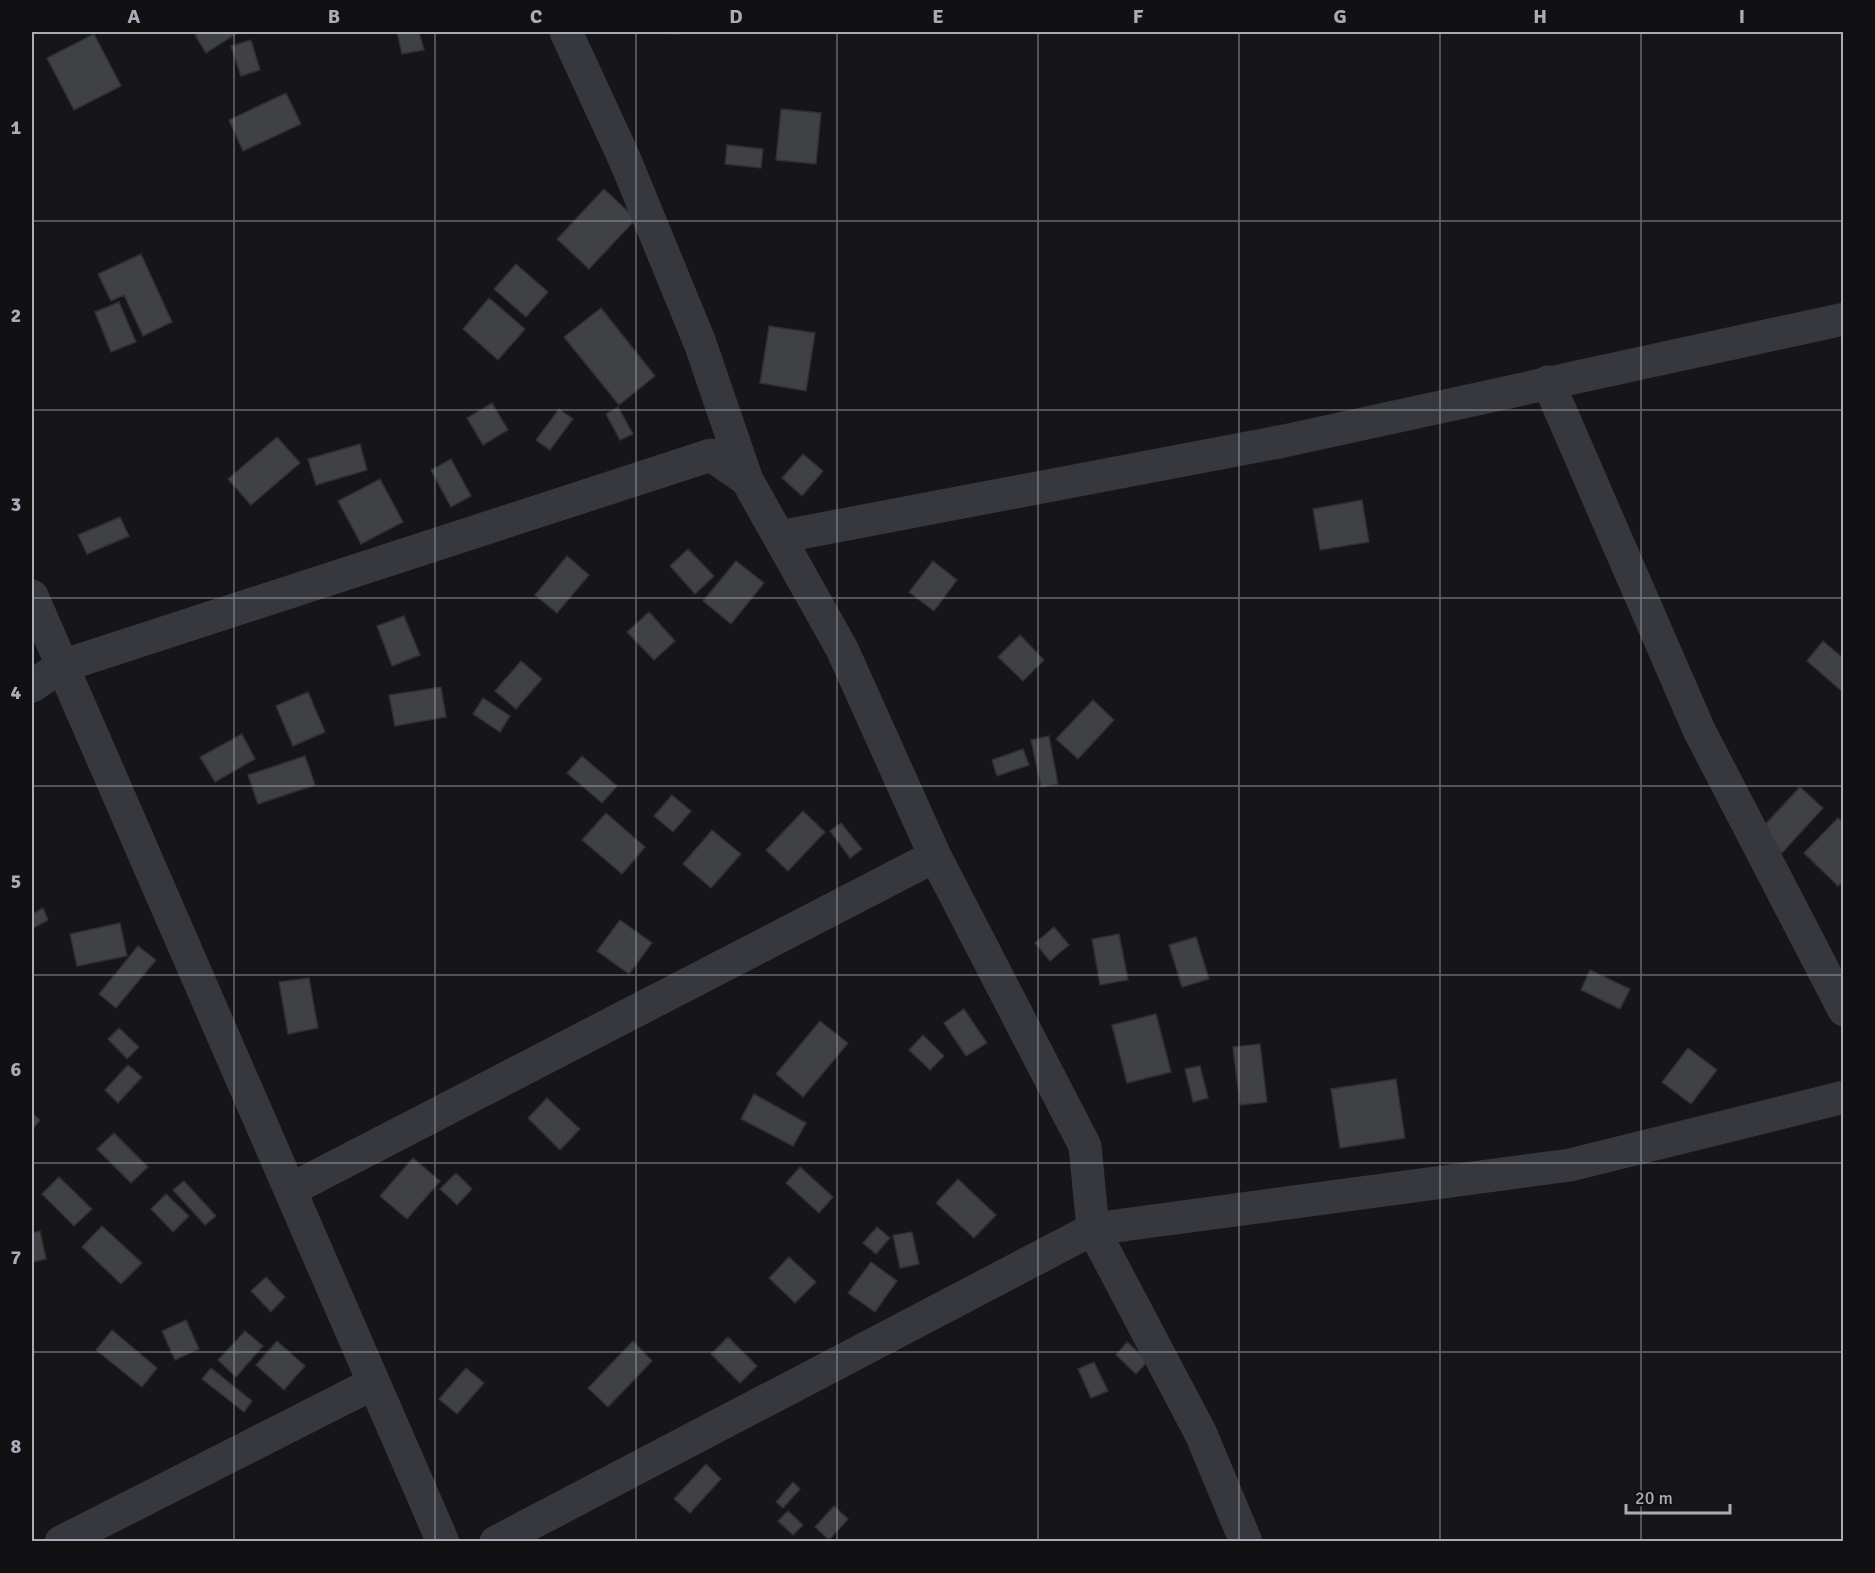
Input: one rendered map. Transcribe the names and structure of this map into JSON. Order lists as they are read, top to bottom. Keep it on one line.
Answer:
{"scale_bar":"20 m","grid":{"columns":["A","B","C","D","E","F","G","H","I"],"rows":["1","2","3","4","5","6","7","8"]}}
